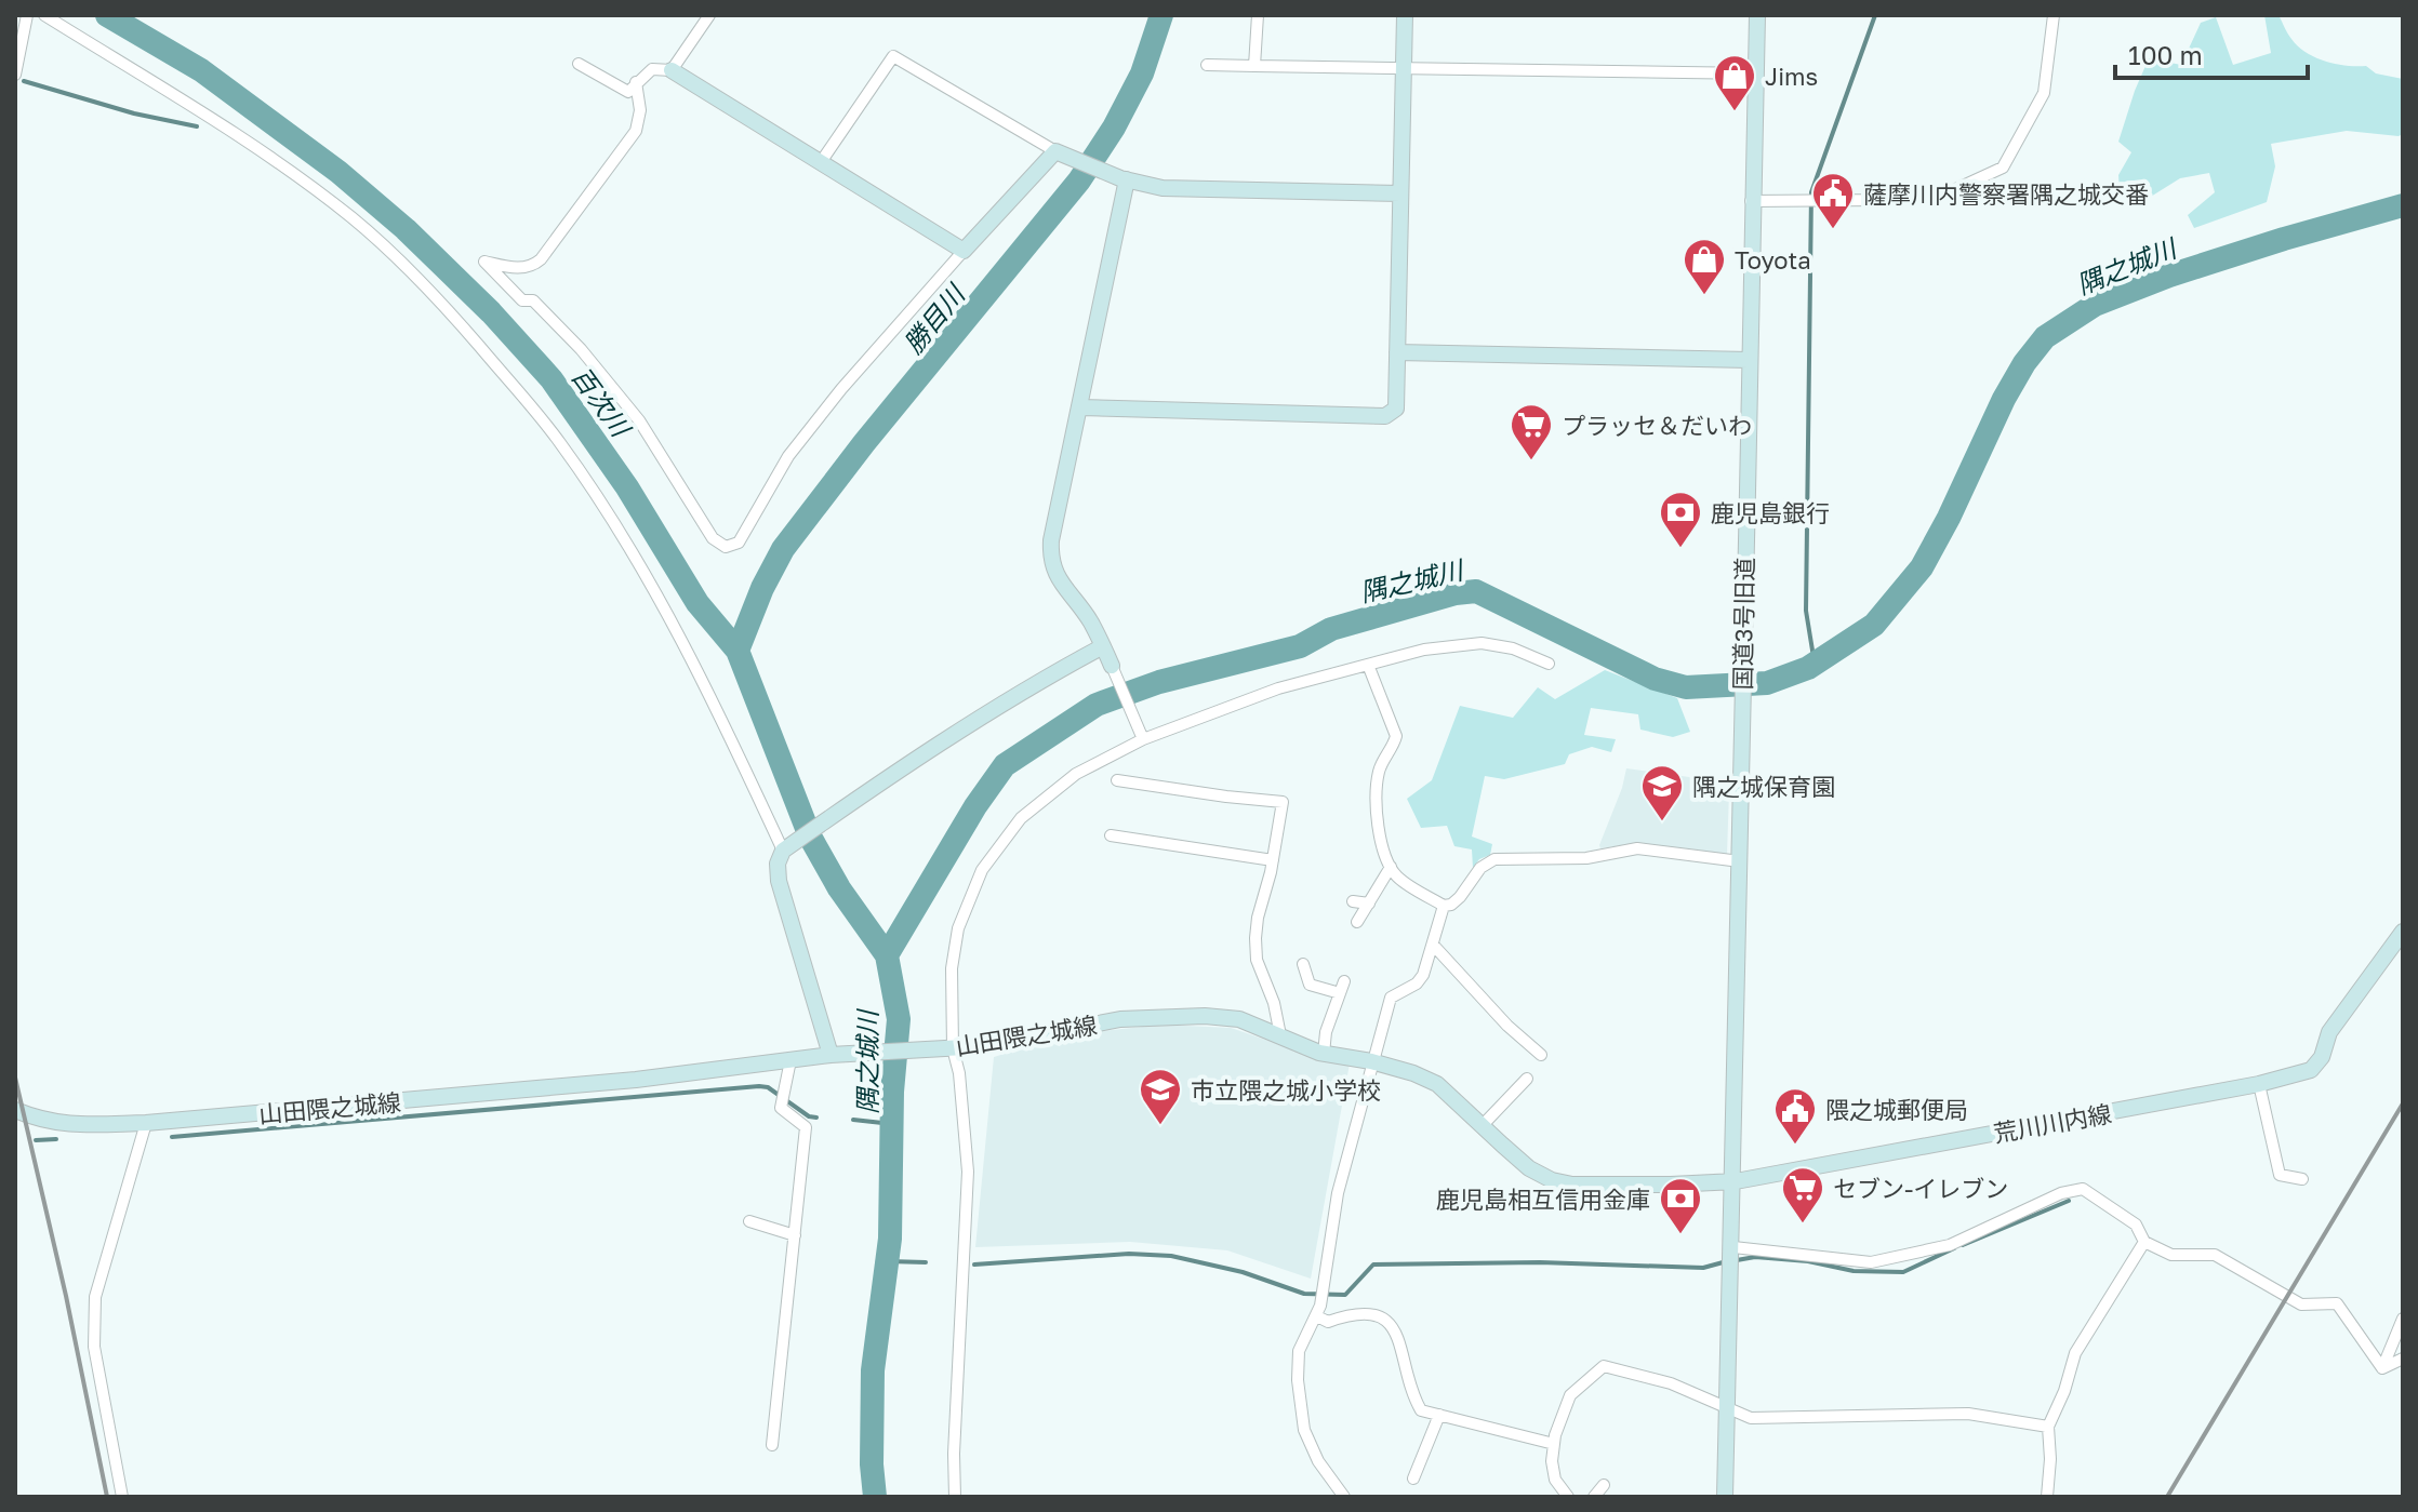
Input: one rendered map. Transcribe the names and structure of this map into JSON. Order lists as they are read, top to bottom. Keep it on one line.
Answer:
{"streets":{"street":["国道3号旧道","山田隈之城線","荒川川内線"]},"crossings":[["国道3号旧道","山田隈之城線"],["国道3号旧道","荒川川内線"],["山田隈之城線","荒川川内線"]],"water":["隅之城川","勝目川","百次川"],"places":{"shop":["Jims","Toyota"],"public building":["薩摩川内警察署隅之城交番","隈之城郵便局"],"supermarket":["プラッセ＆だいわ","セブン-イレブン"],"bank":["鹿児島銀行","鹿児島相互信用金庫"],"school or university":["隅之城保育園","市立隈之城小学校"]},"scale_bar":"100 m"}
